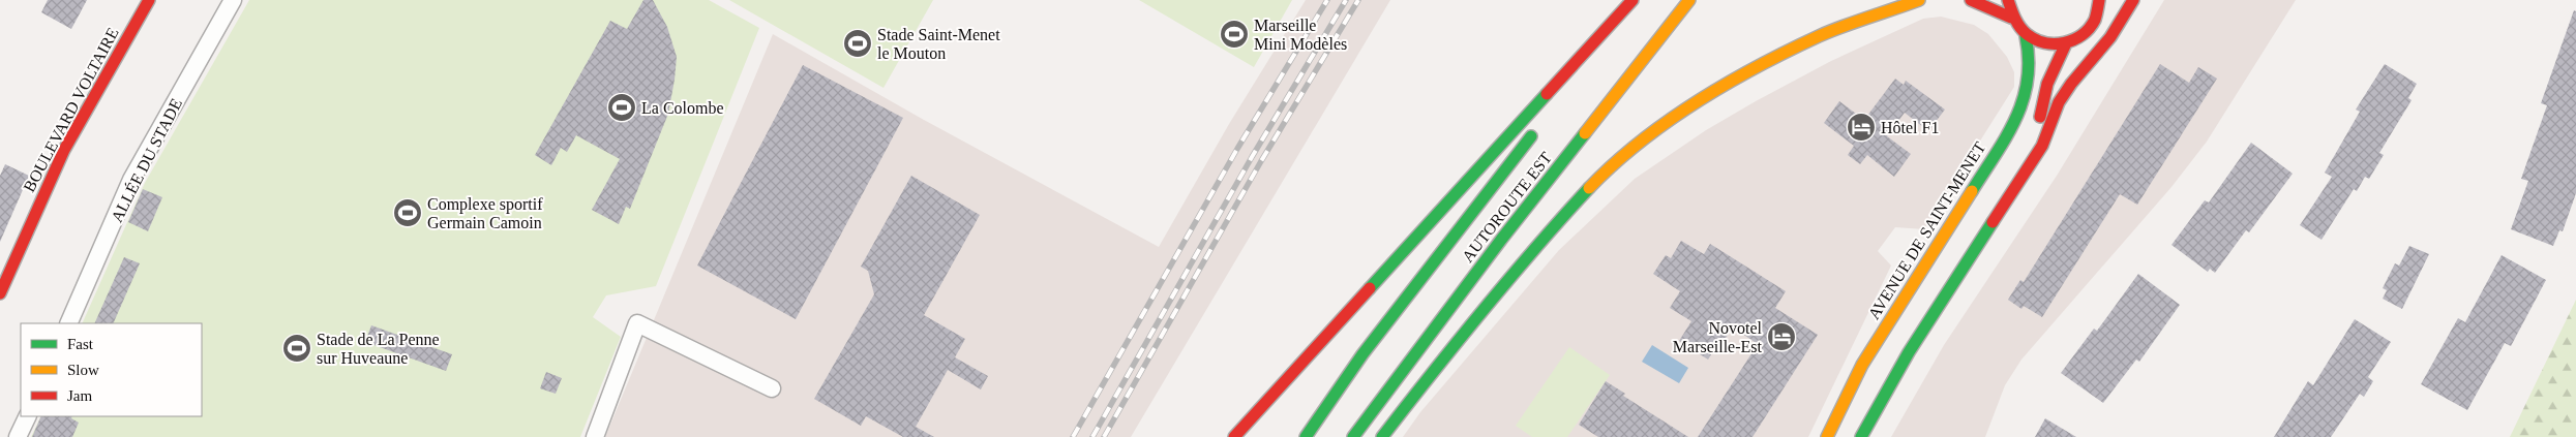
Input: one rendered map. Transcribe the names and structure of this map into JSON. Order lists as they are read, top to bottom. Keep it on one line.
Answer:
{"streets":{"main road":["BOULEVARD VOLTAIRE","AUTOROUTE EST","AVENUE DE SAINT-MENET"],"street":["ALLÉE DU STADE"]},"places":{"sports":["Marseille Mini Modèles","Stade Saint-Menet le Mouton","La Colombe","Complexe sportif Germain Camoin","Stade de La Penne sur Huveaune"],"hotel":["Hôtel F1","Novotel Marseille-Est"]},"legend":["Fast","Slow","Jam"]}
